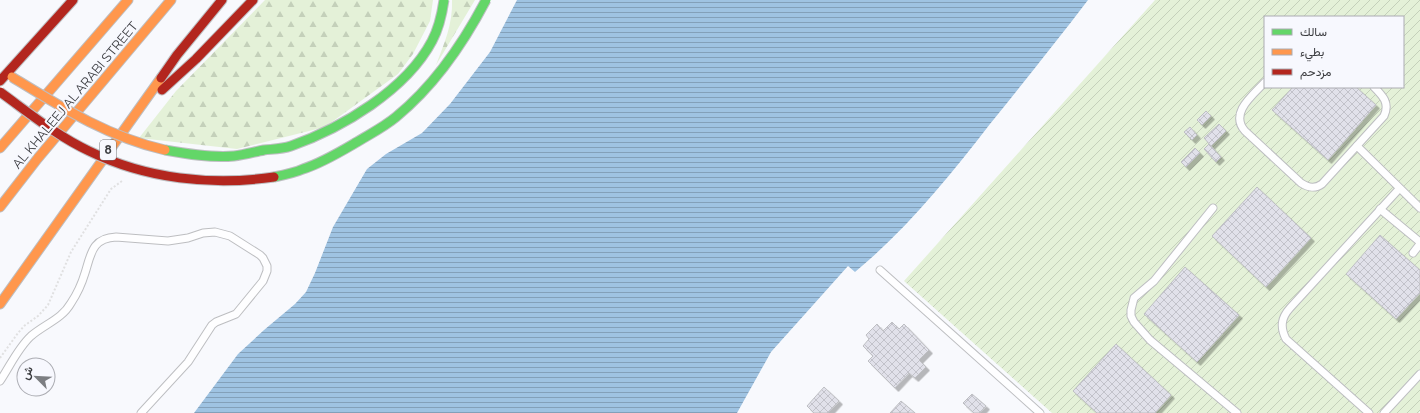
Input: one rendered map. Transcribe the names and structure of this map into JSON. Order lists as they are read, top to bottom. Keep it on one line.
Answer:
{"streets":{"main road":["AL KHALEEJ AL ARABI STREET","8"]},"legend":["سالك","بطيء","مزدحم"],"north":"top left"}
